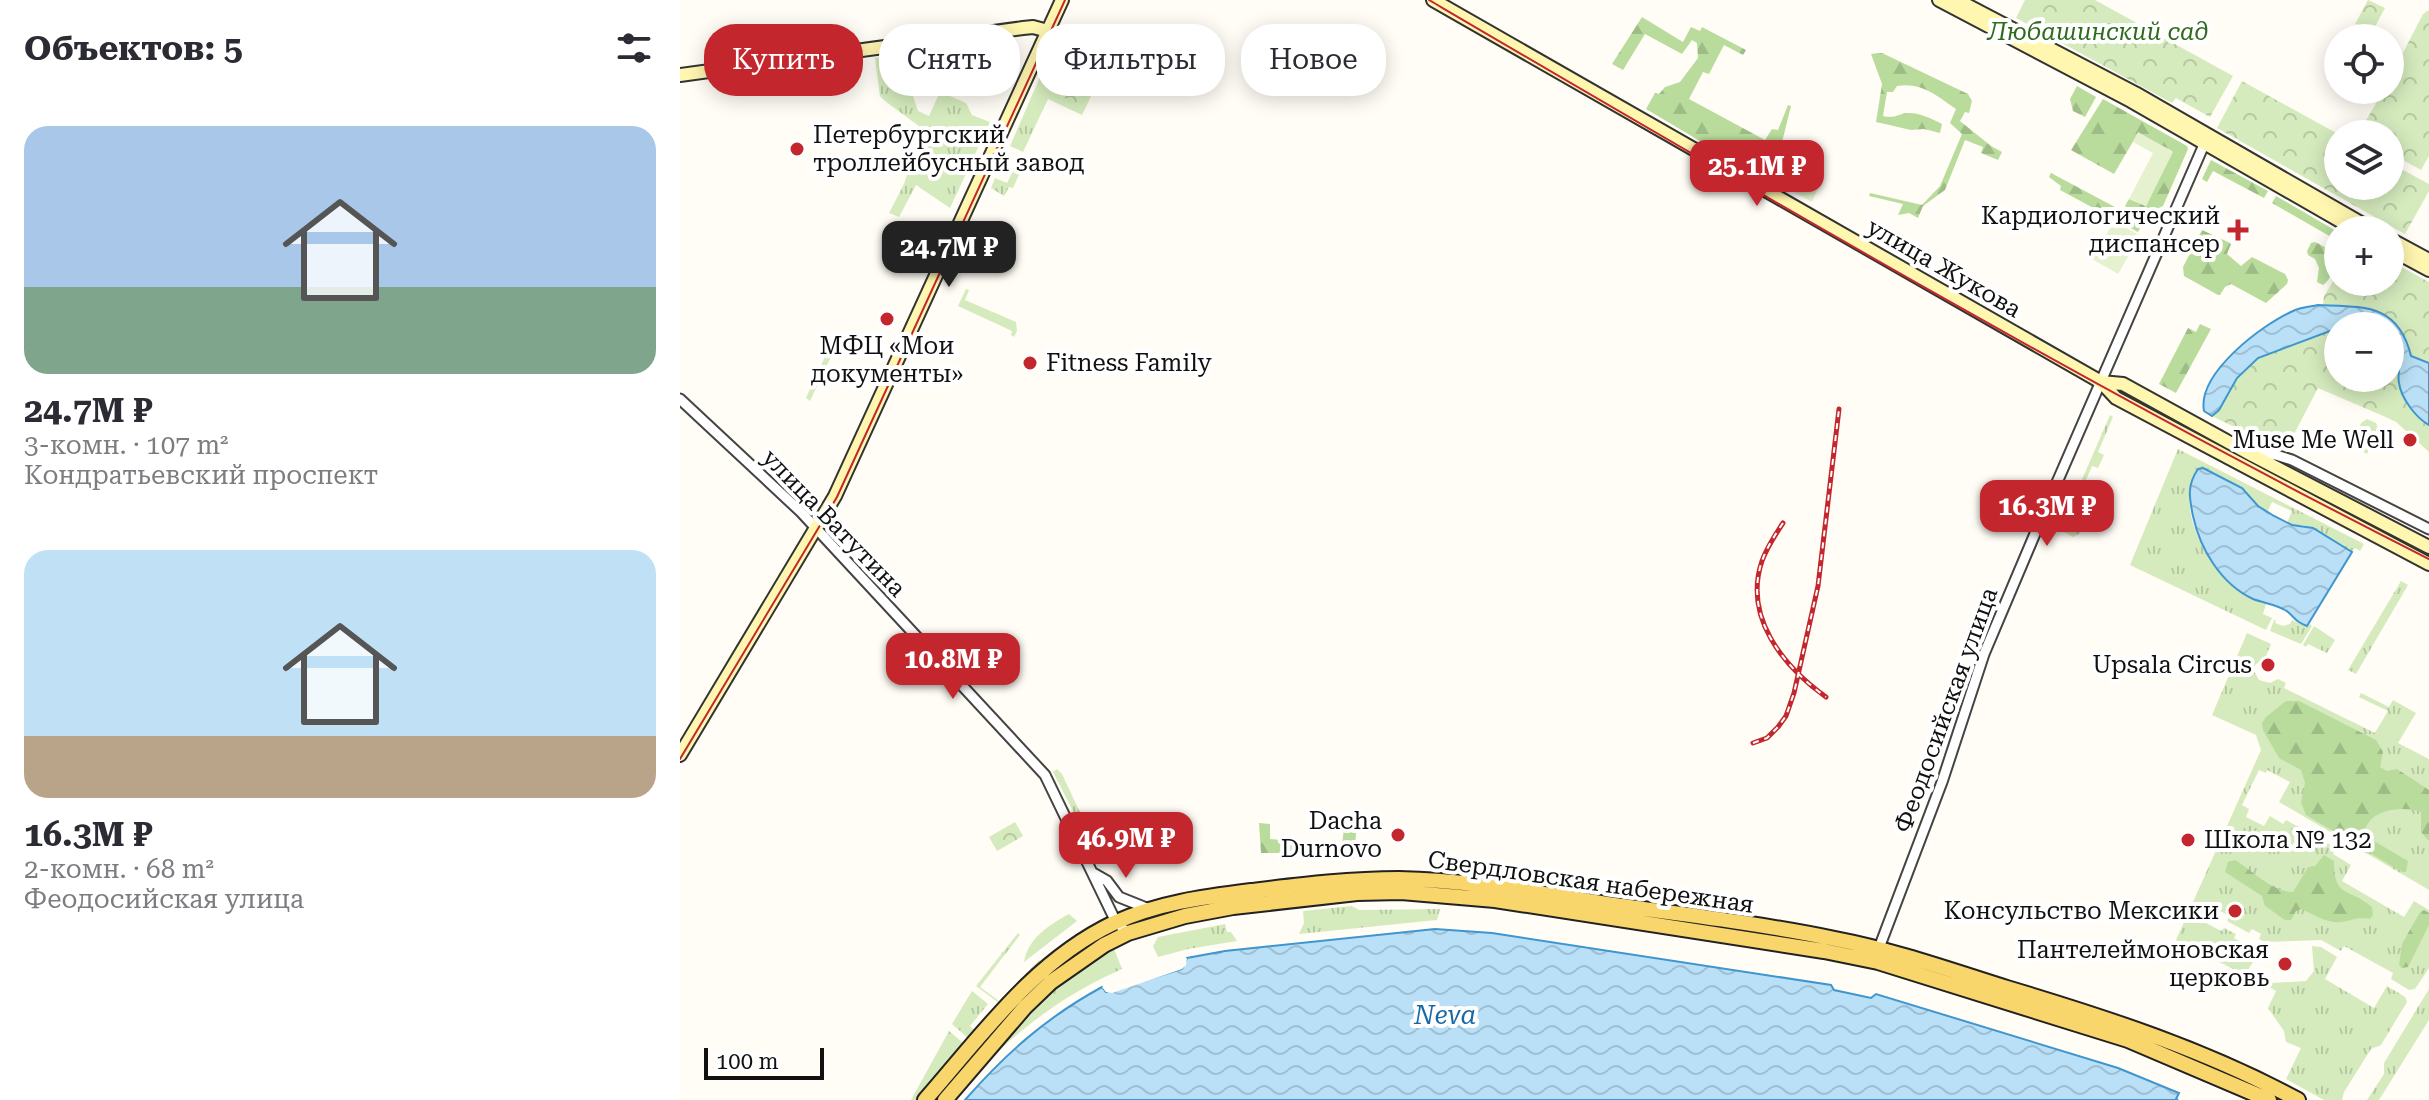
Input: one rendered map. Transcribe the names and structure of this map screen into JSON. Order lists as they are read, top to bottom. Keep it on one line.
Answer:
{"streets":{"main road":["улица Жукова","Свердловская набережная"],"street":["улица Ватутина","Феодосийская улица"]},"crossings":[["улица Жукова","Феодосийская улица"],["улица Ватутина","Свердловская набережная"],["Феодосийская улица","Свердловская набережная"]],"water":["Neva"],"parks":["Любашинский сад"],"places":{"other":["Петербургский троллейбусный завод","МФЦ «Мои документы»","Fitness Family","Muse Me Well","Upsala Circus","Dacha Durnovo","Школа № 132","Консульство Мексики","Пантелеймоновская церковь"],"health":["Кардиологический диспансер"]},"scale_bar":"100 m","page":{"heading":"Объектов: 5","map_buttons":["+","−"],"chip":["Купить","Снять","Фильтры","Новое"],"list":[{"name":"24.7M ₽","note":"3-комн. · 107 m² · Кондратьевский проспект"},{"name":"16.3M ₽","note":"2-комн. · 68 m² · Феодосийская улица"}],"price":["25.1M ₽","24.7M ₽","16.3M ₽","10.8M ₽","46.9M ₽"],"scale":"100 m"}}
